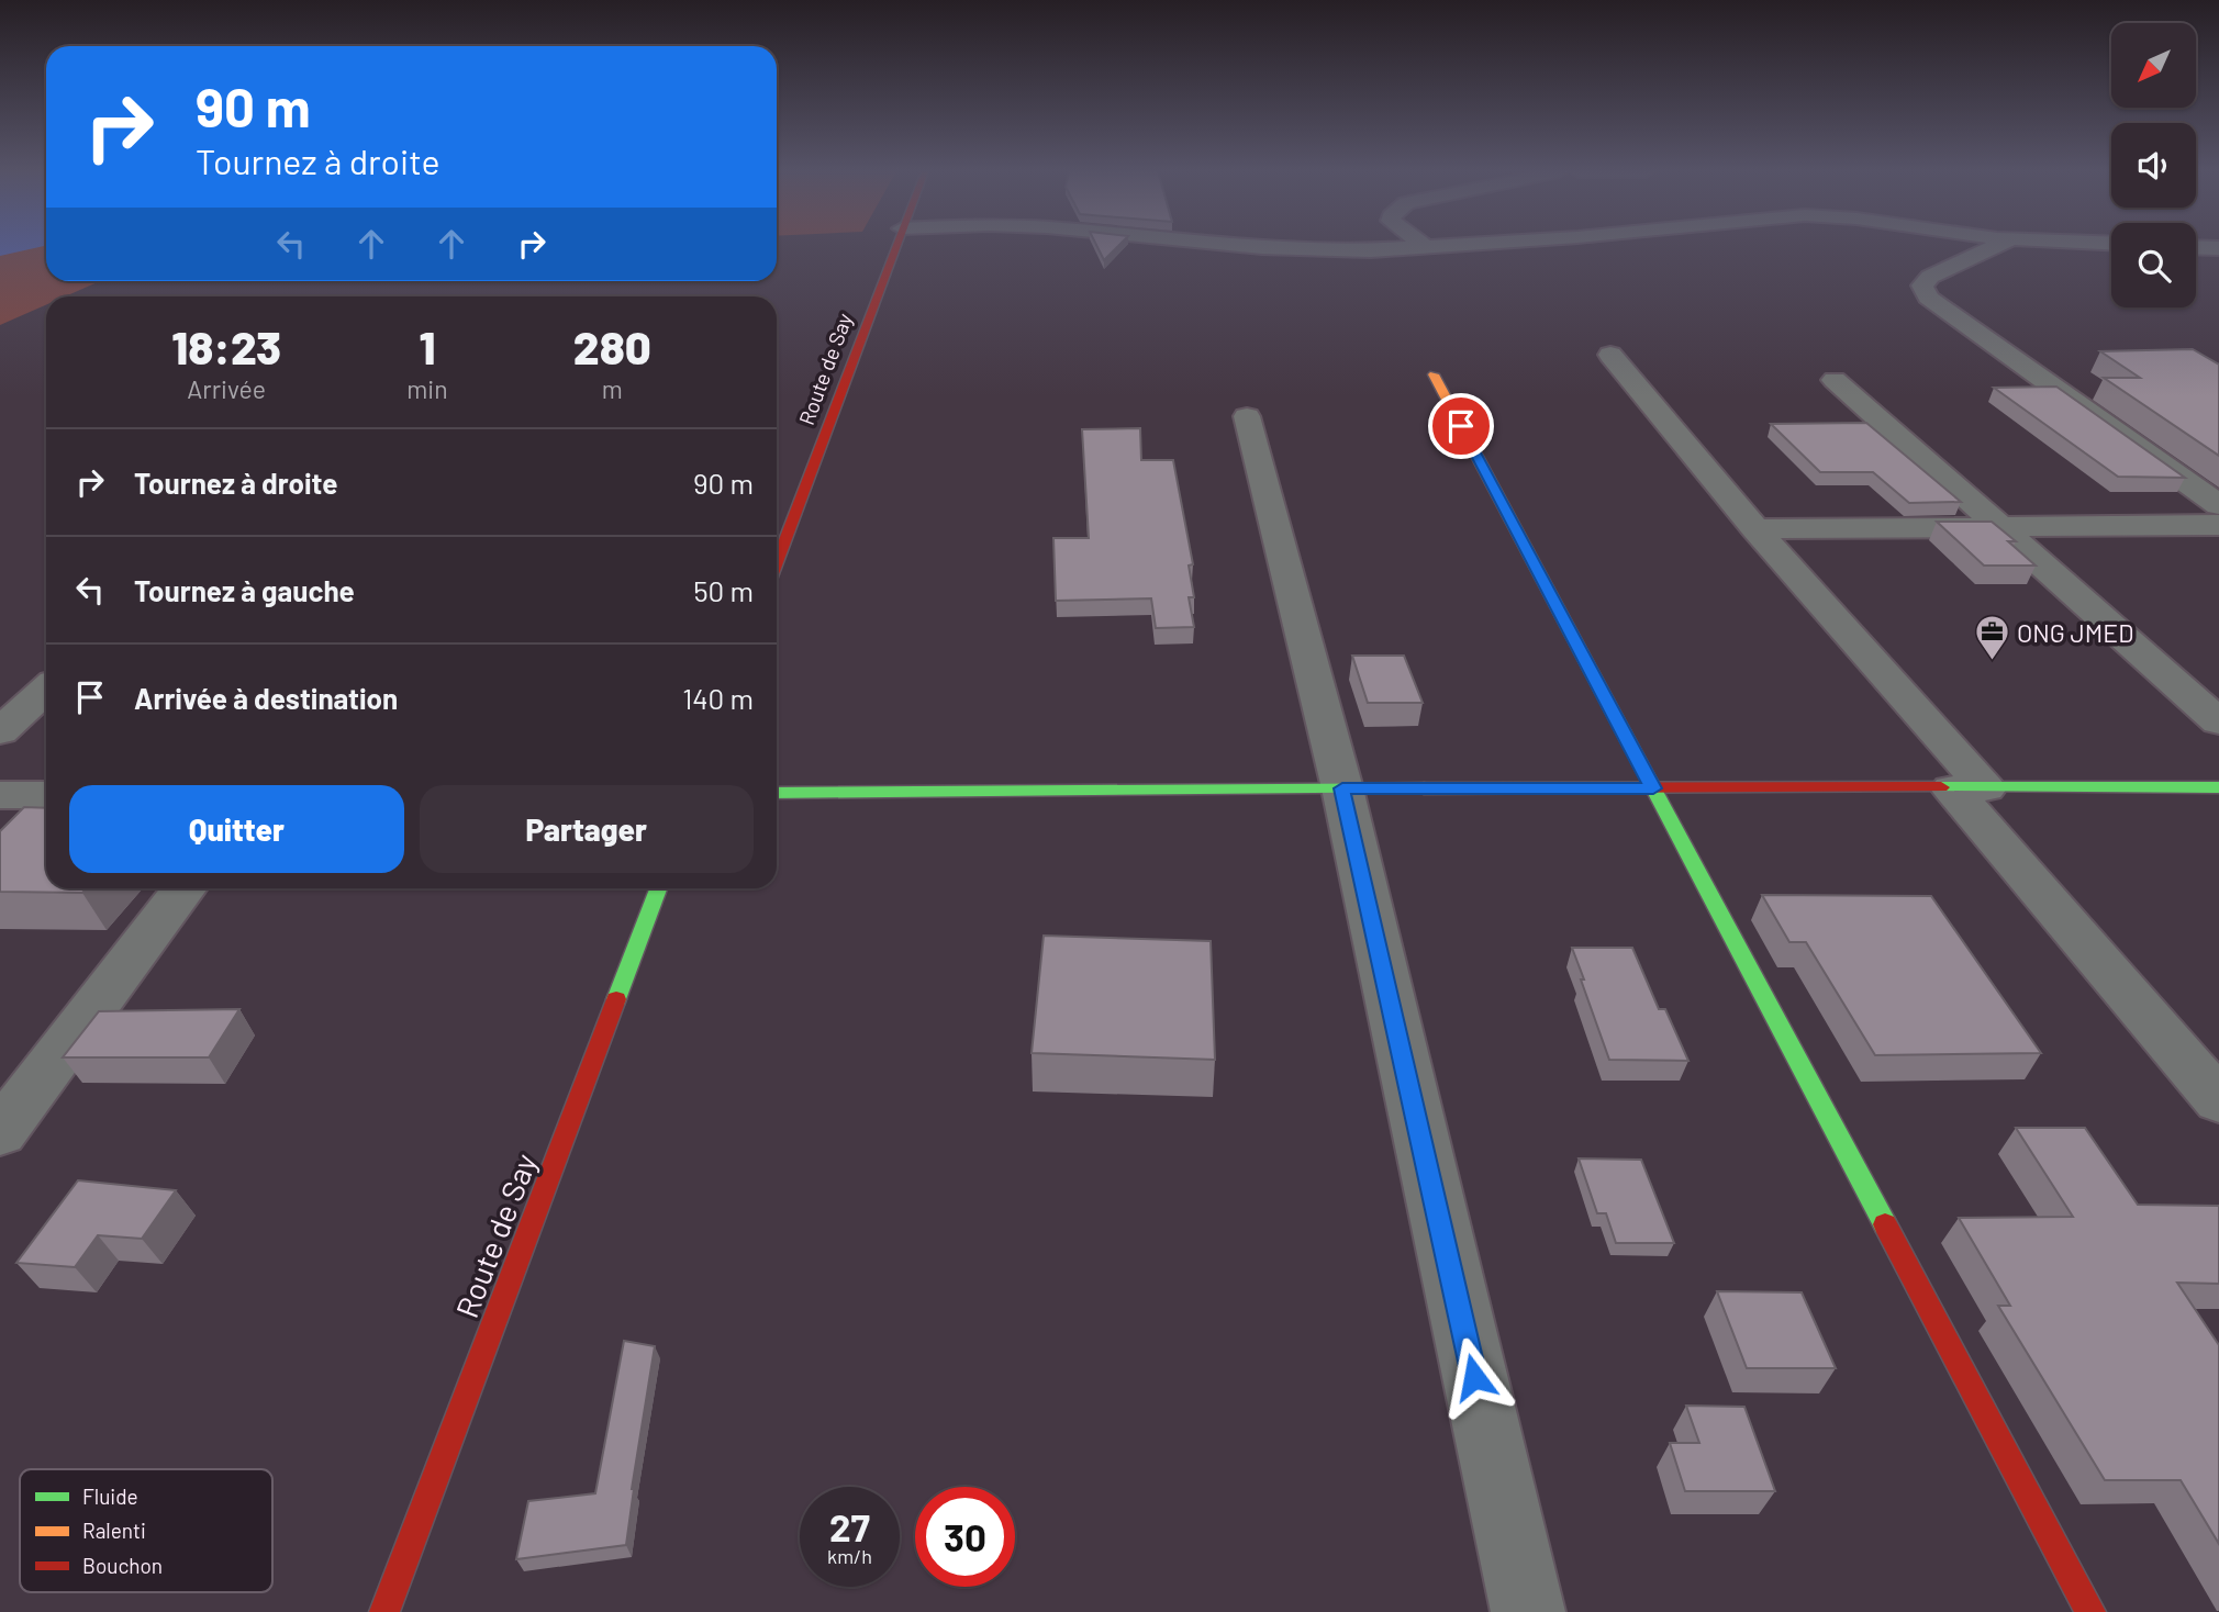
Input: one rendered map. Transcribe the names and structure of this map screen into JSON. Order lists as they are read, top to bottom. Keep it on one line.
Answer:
{"streets":{"street":["Route de Say"]},"places":{"office":["ONG JMED"]},"legend":["Fluide","Ralenti","Bouchon"],"north":"bottom left","page":{"turn":["90 m","Tournez à droite"],"eta":["18:23","Arrivée","1","min","280","m"],"list":[{"name":"Tournez à droite","value":"90 m"},{"name":"Tournez à gauche","value":"50 m"},{"name":"Arrivée à destination","value":"140 m"}],"buttons":["Quitter","Partager"],"speed":"27 km/h","limit":"30"}}
